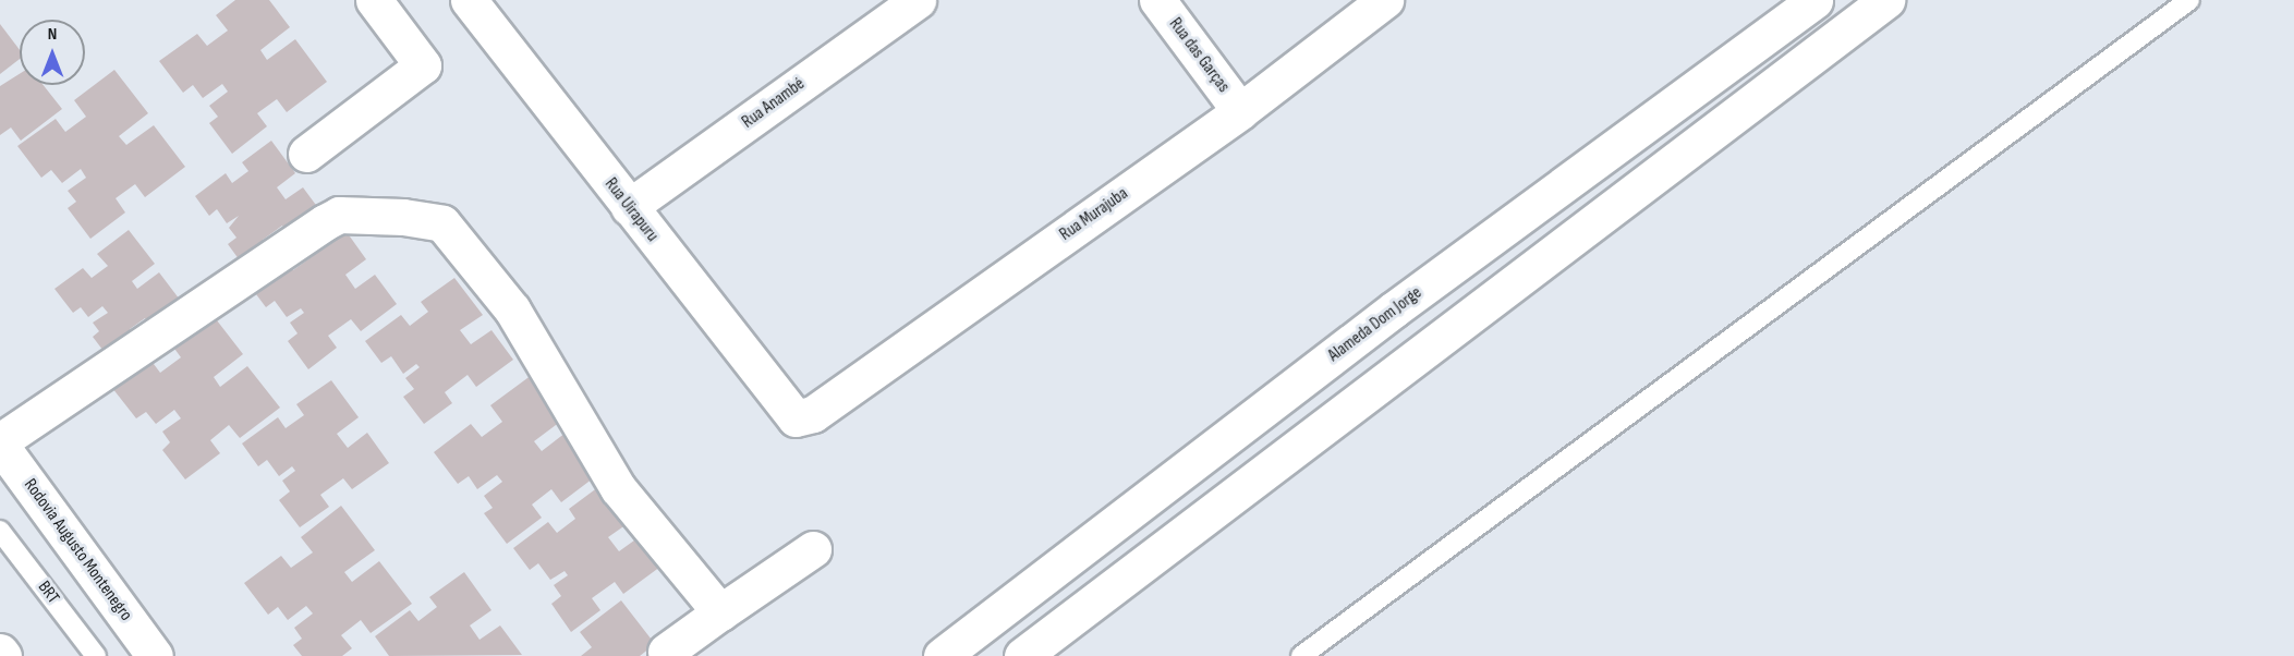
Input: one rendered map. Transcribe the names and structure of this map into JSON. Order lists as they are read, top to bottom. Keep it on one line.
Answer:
{"streets":{"street":["Rua das Garças","Rua Anambé","Rua Uirapuru","Rua Murajuba","Alameda Dom Jorge","Rodovia Augusto Montenegro"],"lane":["BRT"]},"crossings":[["Rua das Garças","Rua Murajuba"],["Rua Anambé","Rua Uirapuru"],["Rua Uirapuru","Rua Murajuba"]],"north":"top"}
